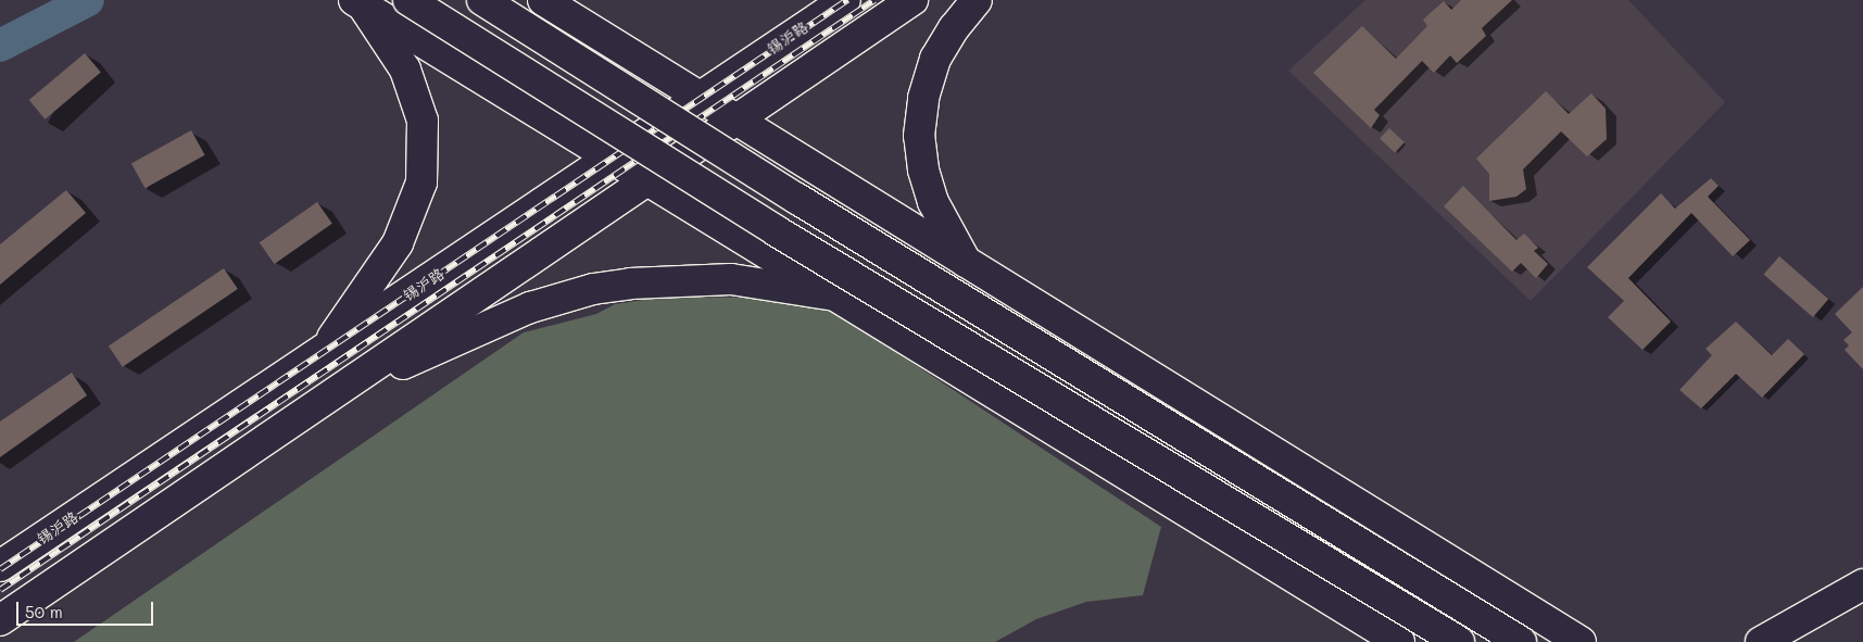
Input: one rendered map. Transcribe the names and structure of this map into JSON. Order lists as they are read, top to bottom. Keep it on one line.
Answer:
{"streets":{"main road":["锡沪路"]},"scale_bar":"50 m"}
